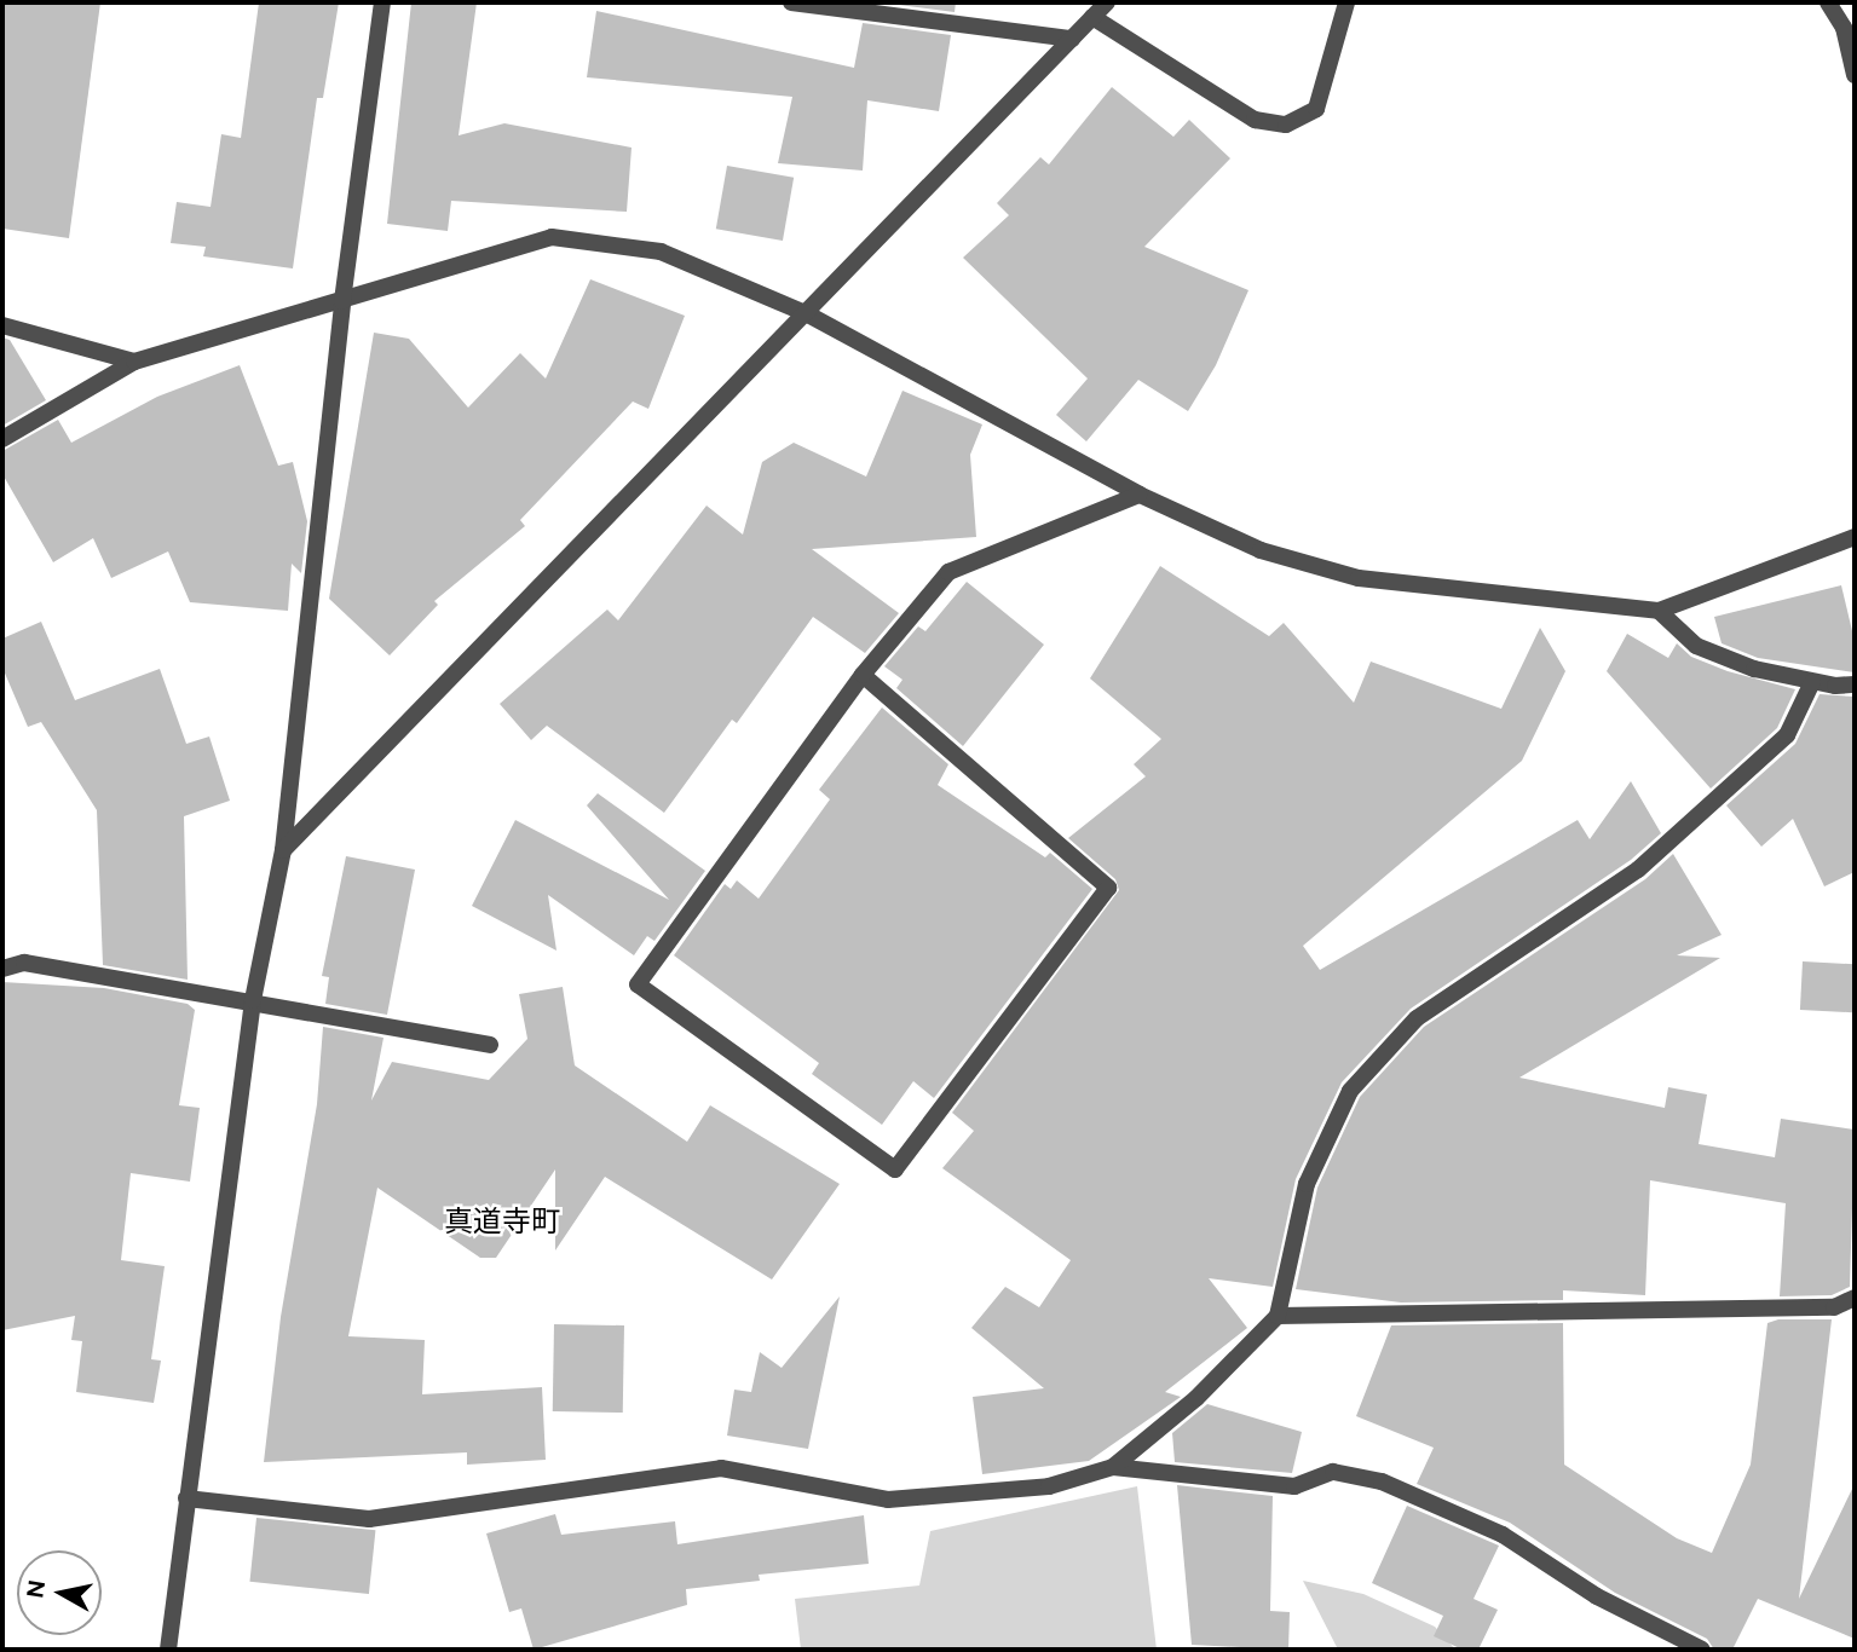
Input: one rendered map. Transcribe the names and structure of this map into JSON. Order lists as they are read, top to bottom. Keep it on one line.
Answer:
{"districts":["真道寺町"],"north":"left"}
